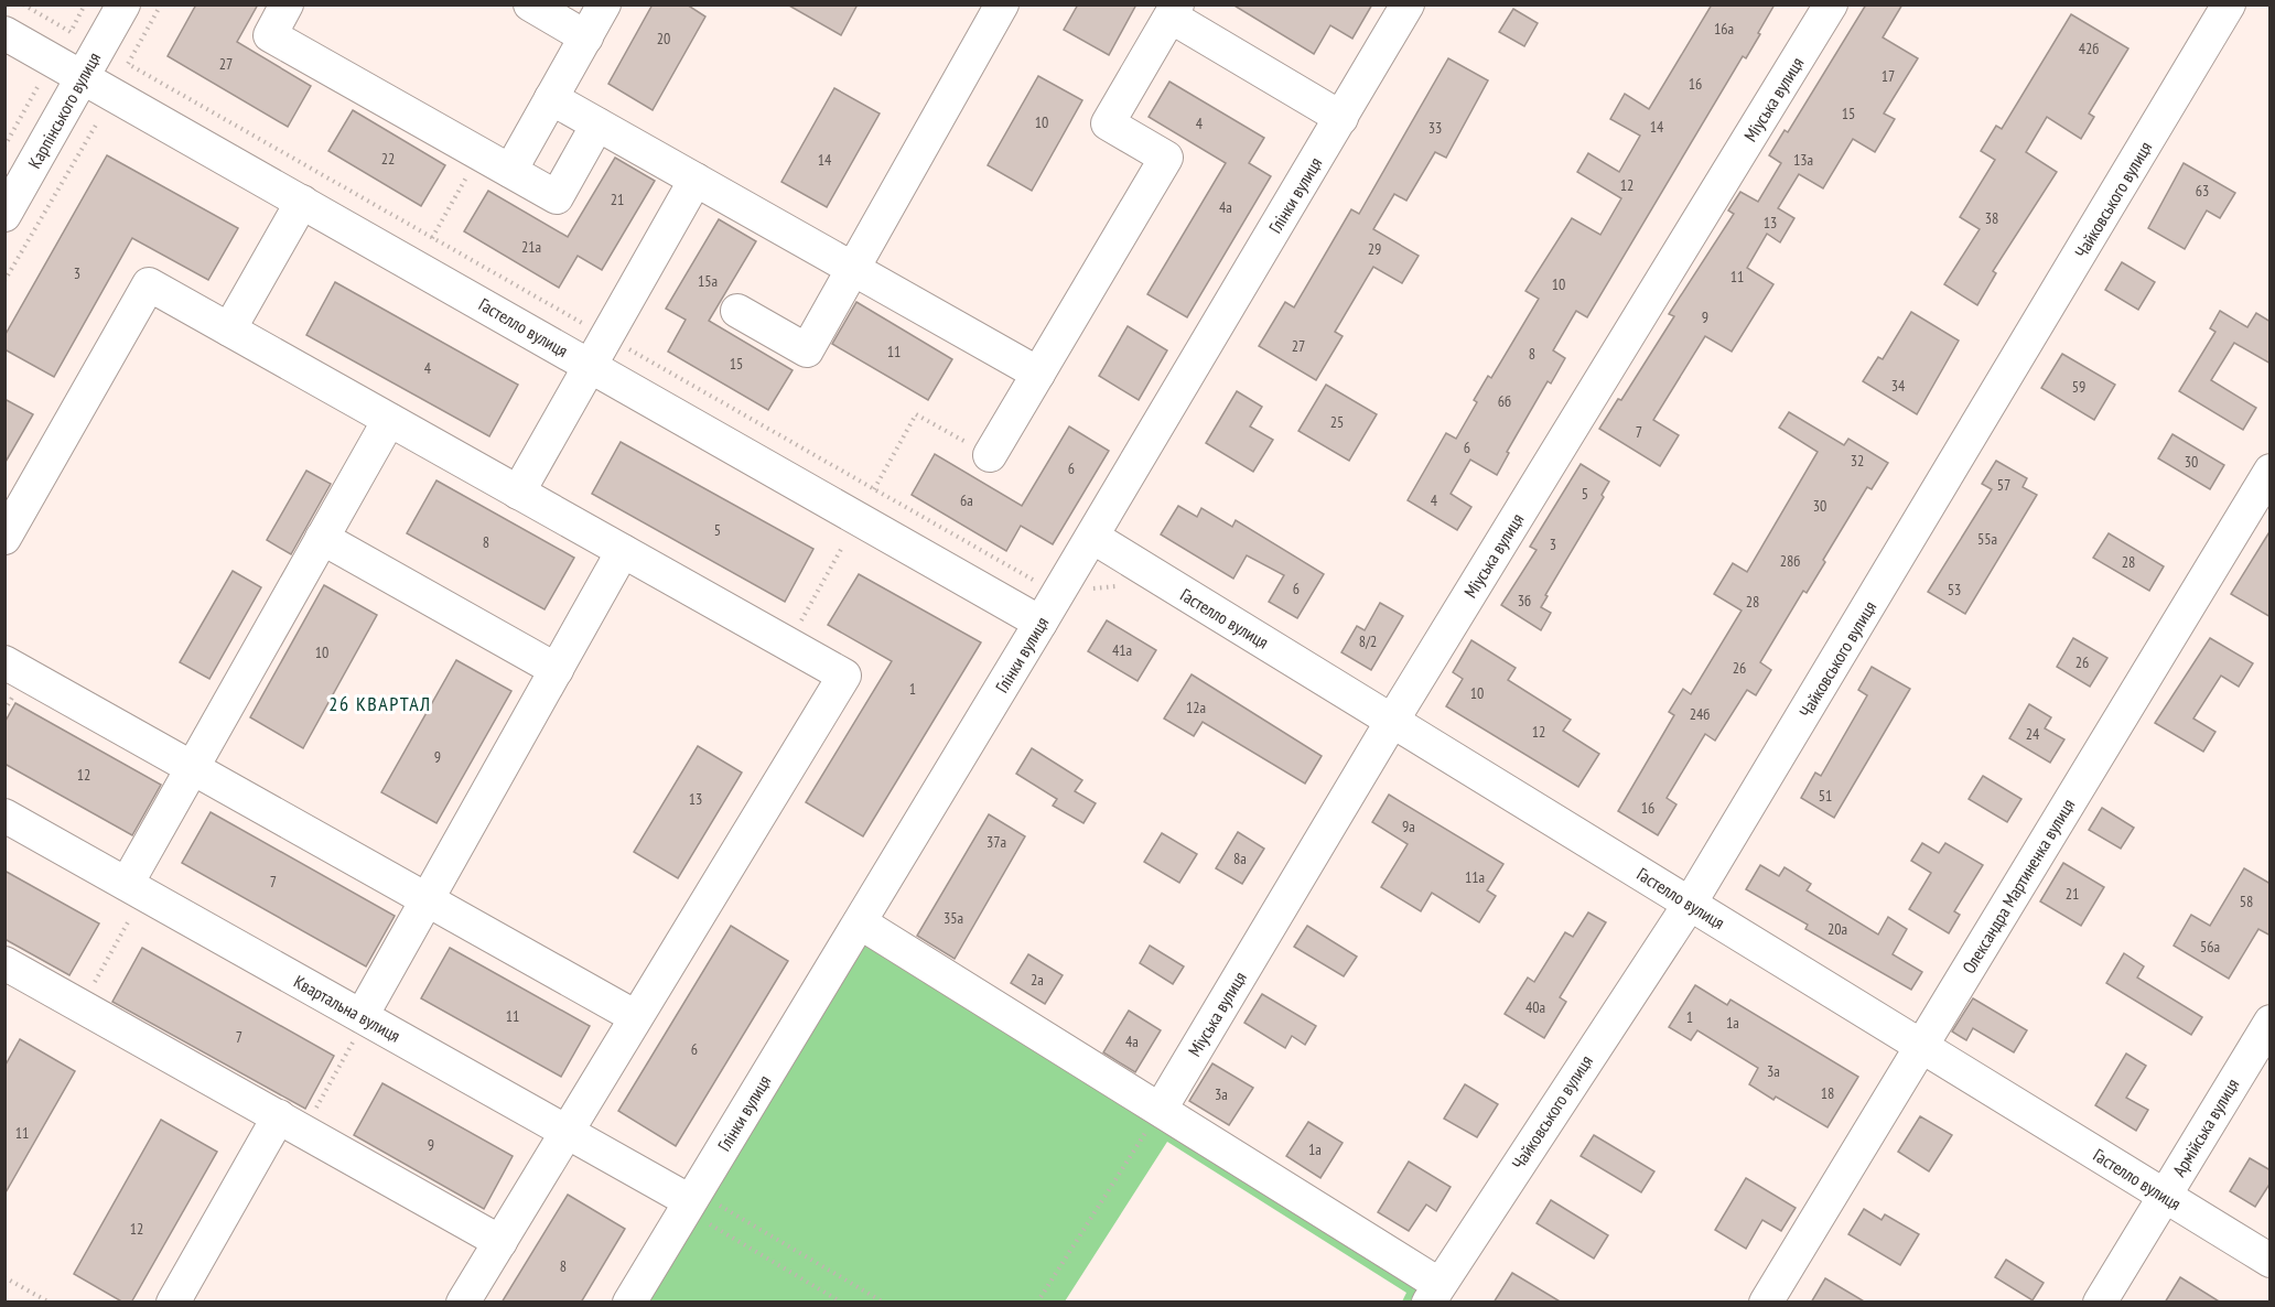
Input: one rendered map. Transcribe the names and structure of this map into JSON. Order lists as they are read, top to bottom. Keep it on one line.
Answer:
{"streets":{"street":["Міуська вулиця","Карпінського вулиця","Глінки вулиця","Чайковського вулиця","Гастелло вулиця","Олександра Мартиненка вулиця","Квартальна вулиця","Армійська вулиця"]},"crossings":[["Міуська вулиця","Гастелло вулиця"],["Карпінського вулиця","Гастелло вулиця"],["Глінки вулиця","Гастелло вулиця"],["Глінки вулиця","Квартальна вулиця"],["Чайковського вулиця","Гастелло вулиця"],["Гастелло вулиця","Олександра Мартиненка вулиця"],["Гастелло вулиця","Армійська вулиця"]],"districts":["26 КВАРТАЛ"],"house_numbers":["16а","20","42б","27","17","16","15","10","4","14","33","22","14","13а","12","63","21","4а","38","13","21а","29","3","11","15а","10","9","27","11","8","15","4","34","59","6б","25","7","6","32","30","6","57","5","6а","4","30","5","55а","8","3","28б","28","6","53","3б","28","8/2","41а","10","26","26","1","10","12а","24б","12","24","9","12","51","13","16","9а","37а","8а","11а","7","21","58","35а","20а","56а","2а","40а","11","1","1а","7","4а","6","3а","18","3а","11","9","1а","12","8"]}
